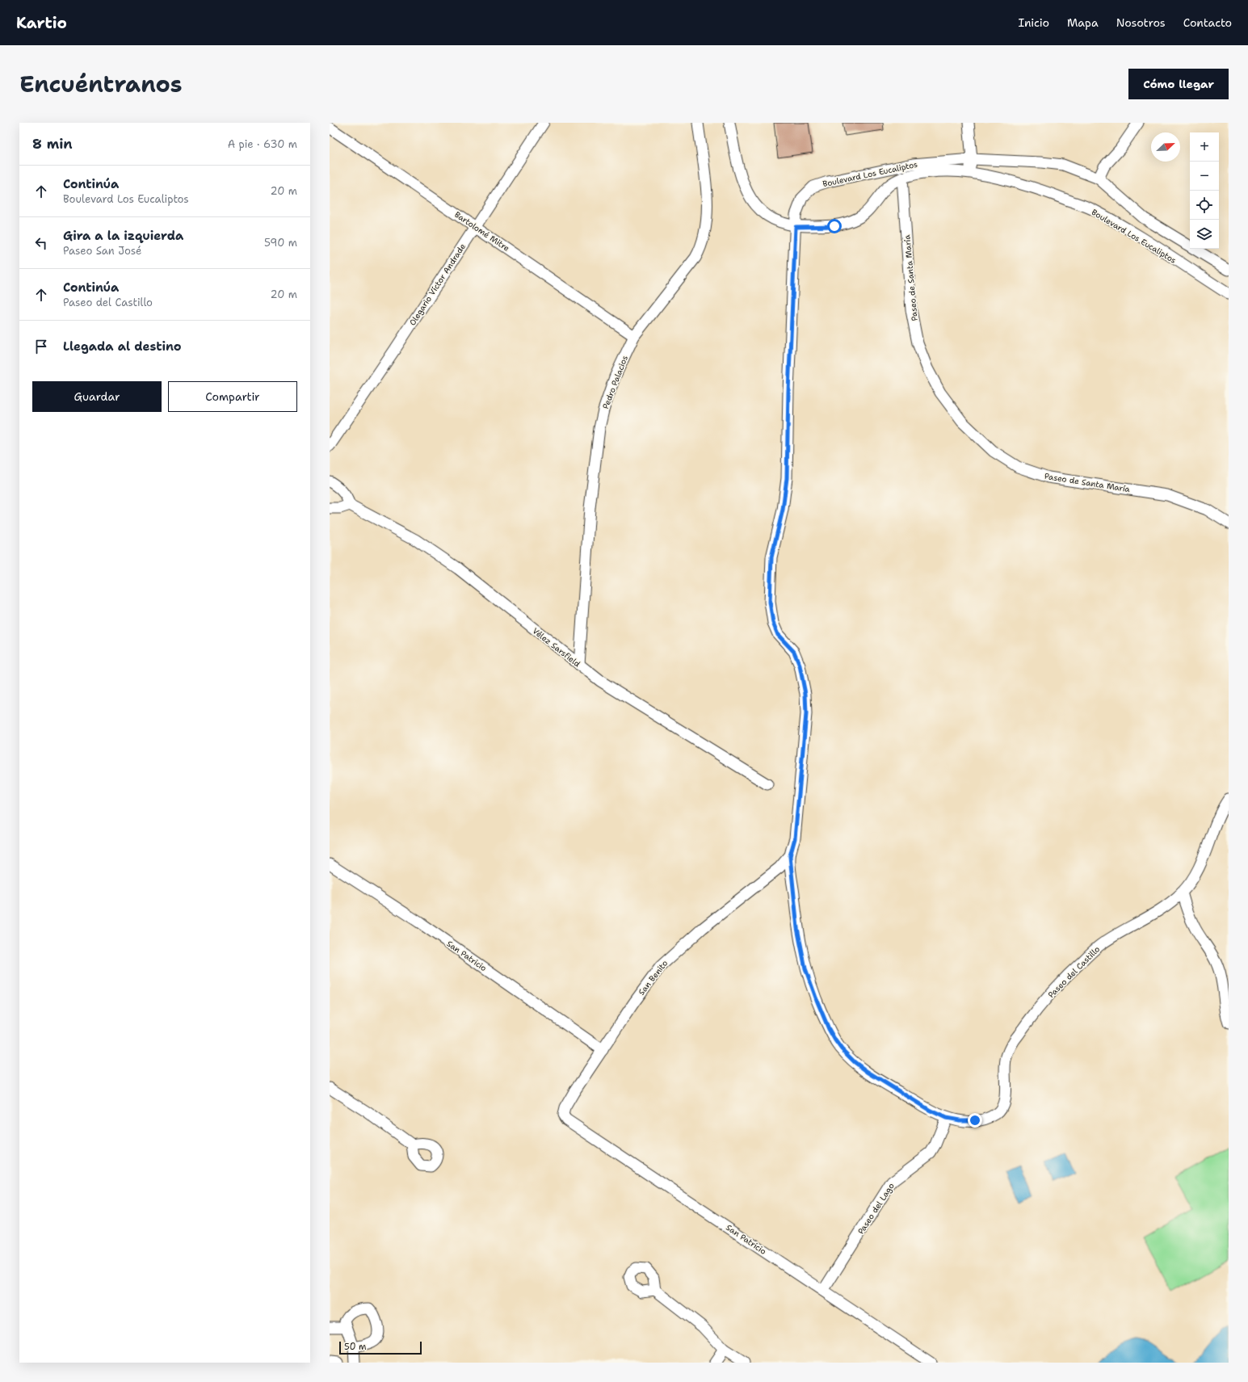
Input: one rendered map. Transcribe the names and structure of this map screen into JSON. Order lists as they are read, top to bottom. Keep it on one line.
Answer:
{"streets":{"street":["Boulevard Los Eucaliptos","Bartolomé Mitre","Paseo de Santa María","Olegario Víctor Andrade","Pedro Palacios","Vélez Sarsfield","San Patricio","Paseo del Castillo","San Benito","Paseo del Lago"]},"crossings":[["Boulevard Los Eucaliptos","Paseo de Santa María"],["Bartolomé Mitre","Olegario Víctor Andrade"],["Bartolomé Mitre","Pedro Palacios"],["Pedro Palacios","Vélez Sarsfield"],["San Patricio","San Benito"],["San Patricio","Paseo del Lago"],["Paseo del Castillo","San Benito"],["Paseo del Castillo","Paseo del Lago"]],"scale_bar":"50 m","north":"top right","page":{"header":"Kartio","nav":["Inicio","Mapa","Nosotros","Contacto"],"title":"Encuéntranos","buttons":["Cómo llegar",["Guardar","Compartir"]],"heading":["8 min","A pie · 630 m"],"map_buttons":["+","−"],"list":[["Continúa","Boulevard Los Eucaliptos","20 m"],["Gira a la izquierda","Paseo San José","590 m"],["Continúa","Paseo del Castillo","20 m"],"Llegada al destino"],"scale":"50 m"}}
